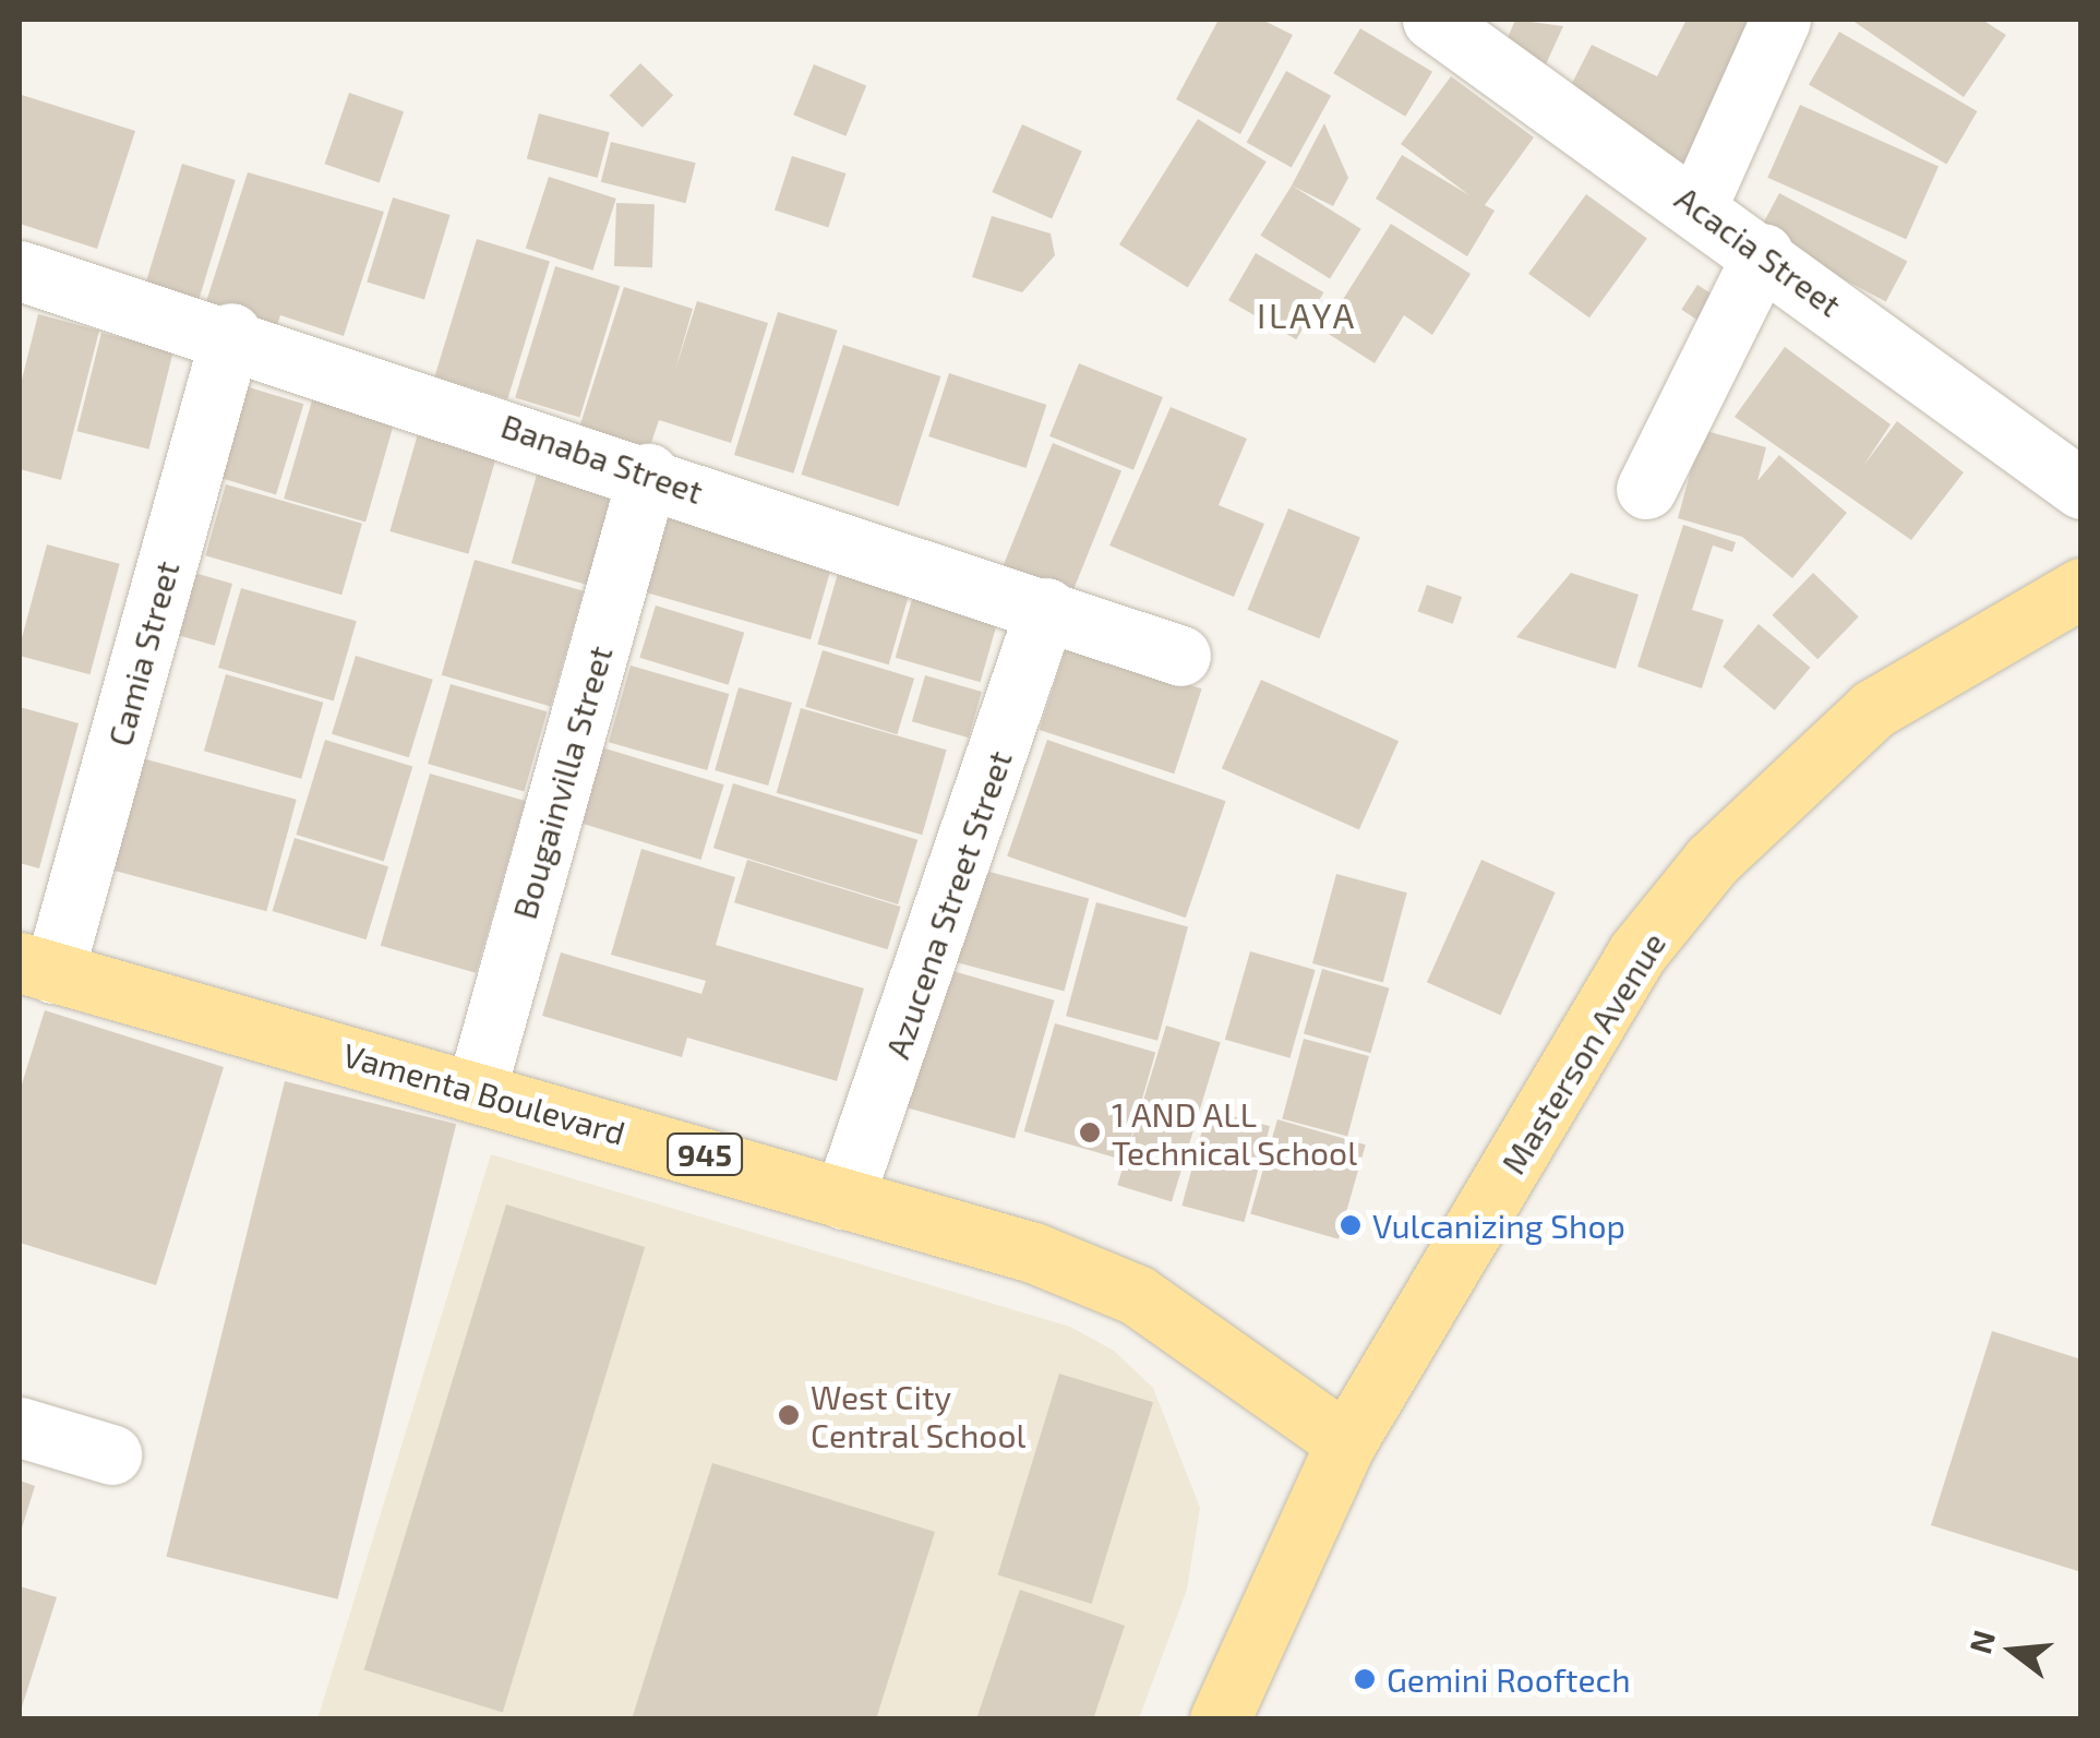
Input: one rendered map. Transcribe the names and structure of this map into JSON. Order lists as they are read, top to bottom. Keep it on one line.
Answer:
{"streets":{"main road":["Masterson Avenue","Vamenta Boulevard","945"],"street":["Acacia Street","Banaba Street","Camia Street","Bougainvilla Street","Azucena Street Street"]},"crossings":[["Banaba Street","Camia Street"],["Banaba Street","Bougainvilla Street"],["Banaba Street","Azucena Street Street"],["Camia Street","Vamenta Boulevard"],["Bougainvilla Street","Vamenta Boulevard"],["Azucena Street Street","Vamenta Boulevard"],["Masterson Avenue","Vamenta Boulevard"]],"districts":["ILAYA"],"places":["1 AND ALL Technical School","Vulcanizing Shop","West City Central School","Gemini Rooftech"],"north":"left"}
